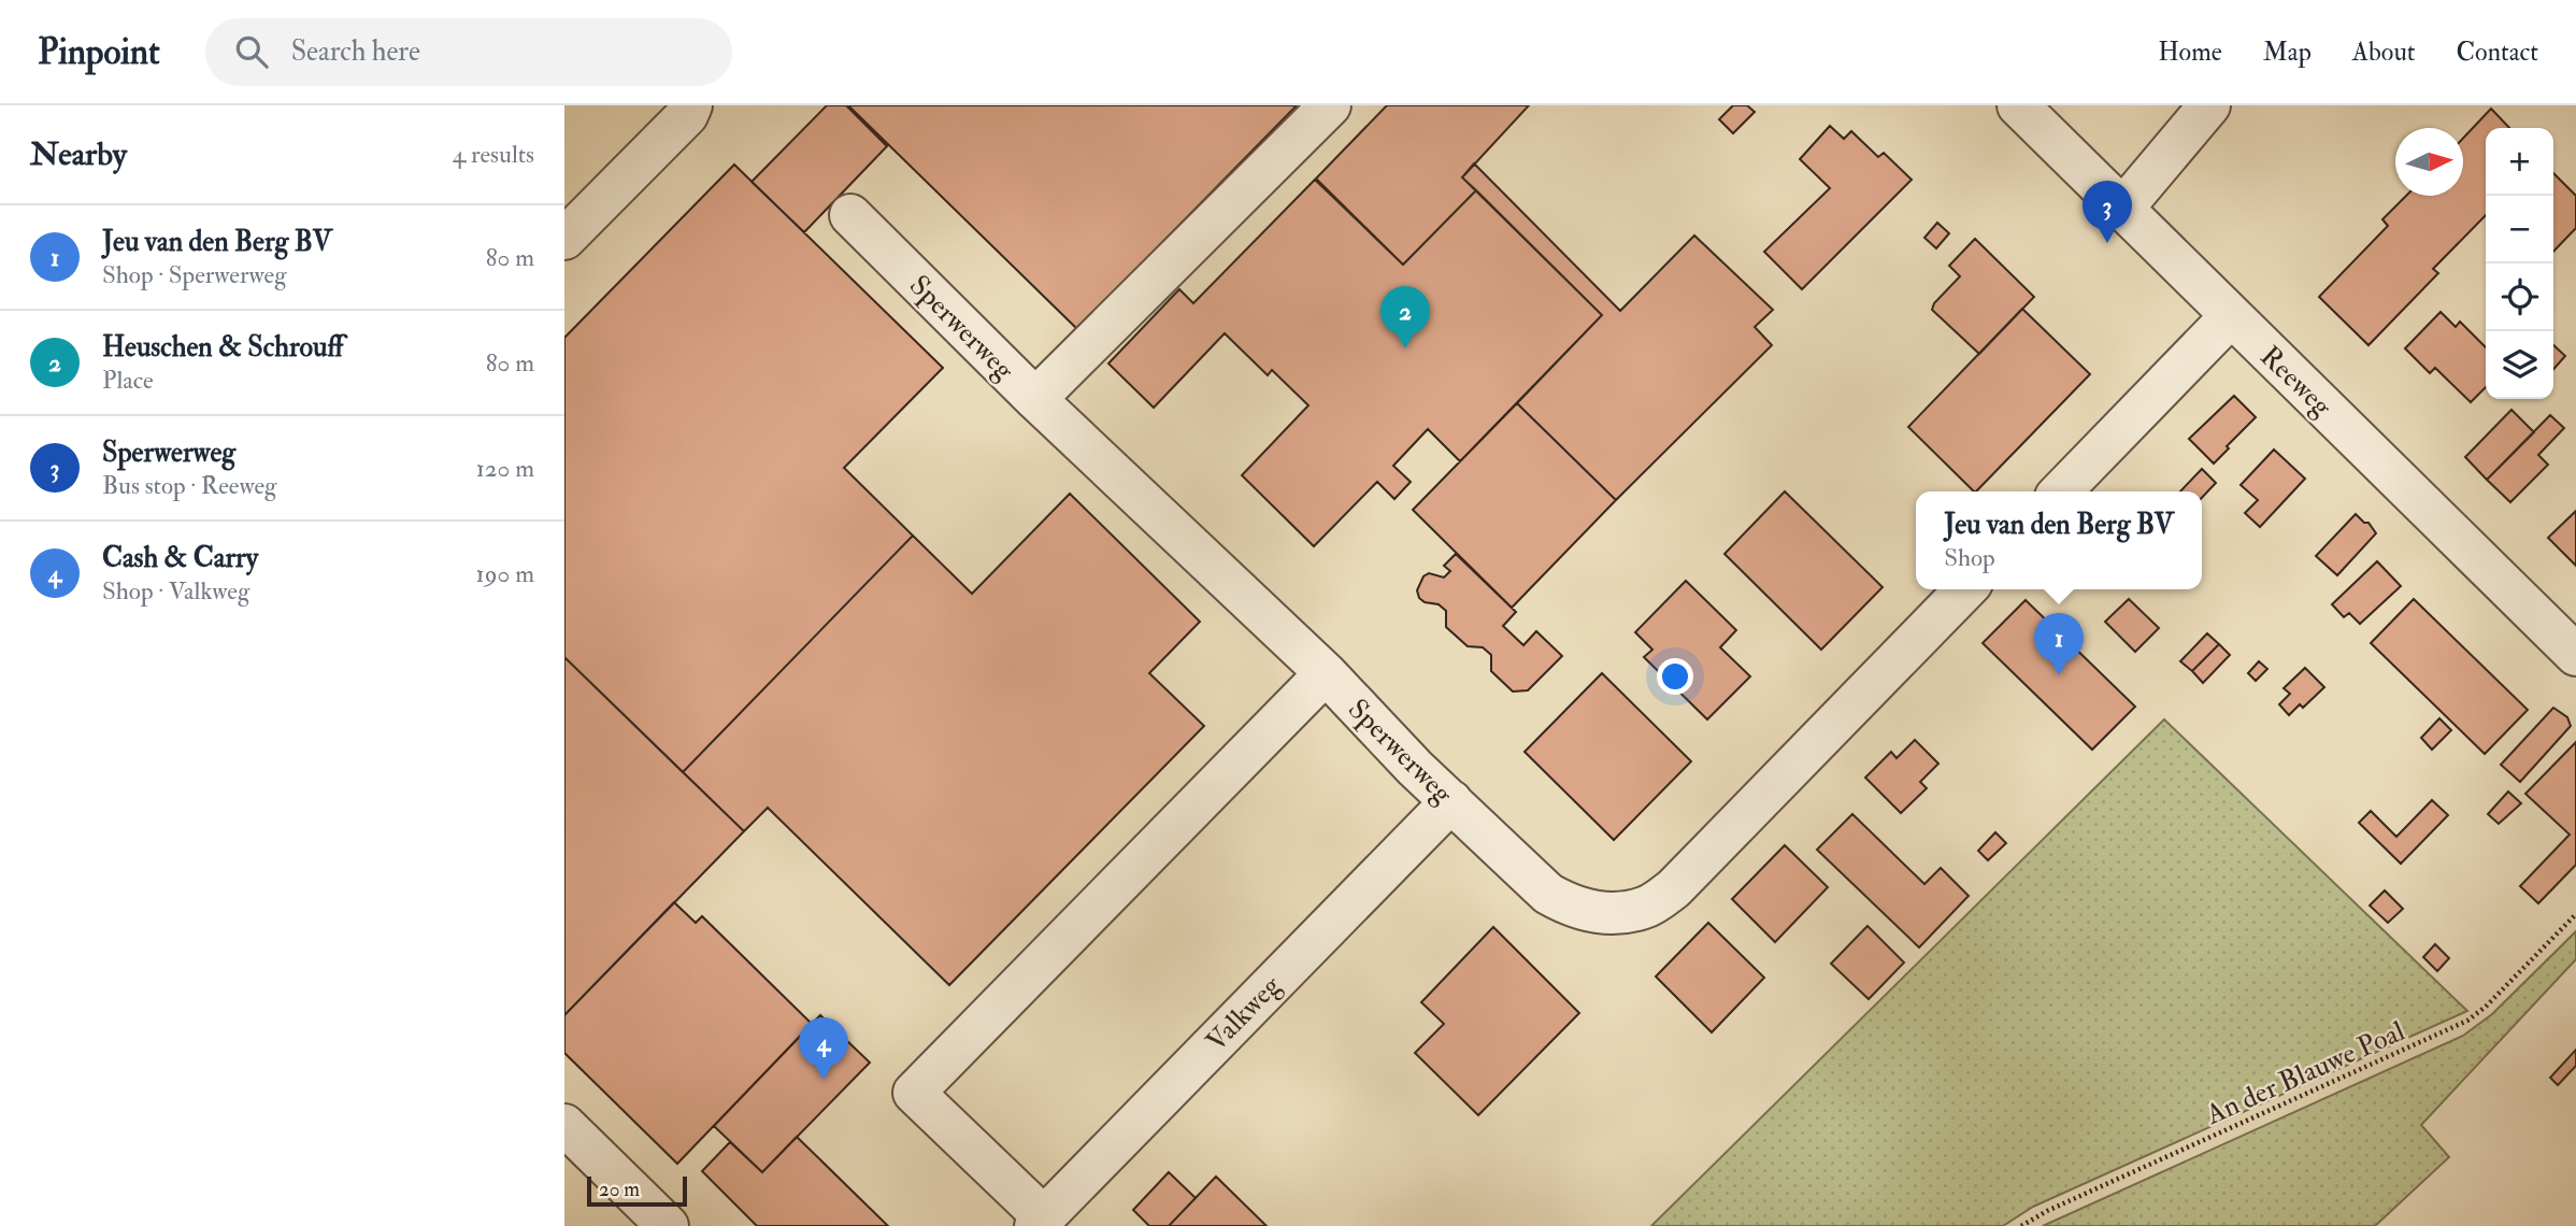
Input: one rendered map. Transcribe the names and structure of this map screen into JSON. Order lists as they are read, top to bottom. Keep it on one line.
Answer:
{"streets":{"street":["Sperwerweg","Reeweg","Valkweg"],"path":["An der Blauwe Poal"]},"crossings":[["Sperwerweg","Valkweg"]],"scale_bar":"20 m","north":"right","page":{"header":"Pinpoint","search":"Search here","nav":["Home","Map","About","Contact"],"heading":["Nearby","4 results"],"map_buttons":["+","−"],"pins":["3","2","1","4"],"list":[{"mark":"1","name":"Jeu van den Berg BV","note":"Shop · Sperwerweg","value":"80 m"},{"mark":"2","name":"Heuschen & Schrouff","note":"Place","value":"80 m"},{"mark":"3","name":"Sperwerweg","note":"Bus stop · Reeweg","value":"120 m"},{"mark":"4","name":"Cash & Carry","note":"Shop · Valkweg","value":"190 m"}],"popup":["Jeu van den Berg BV","Shop"],"scale":"20 m"}}
